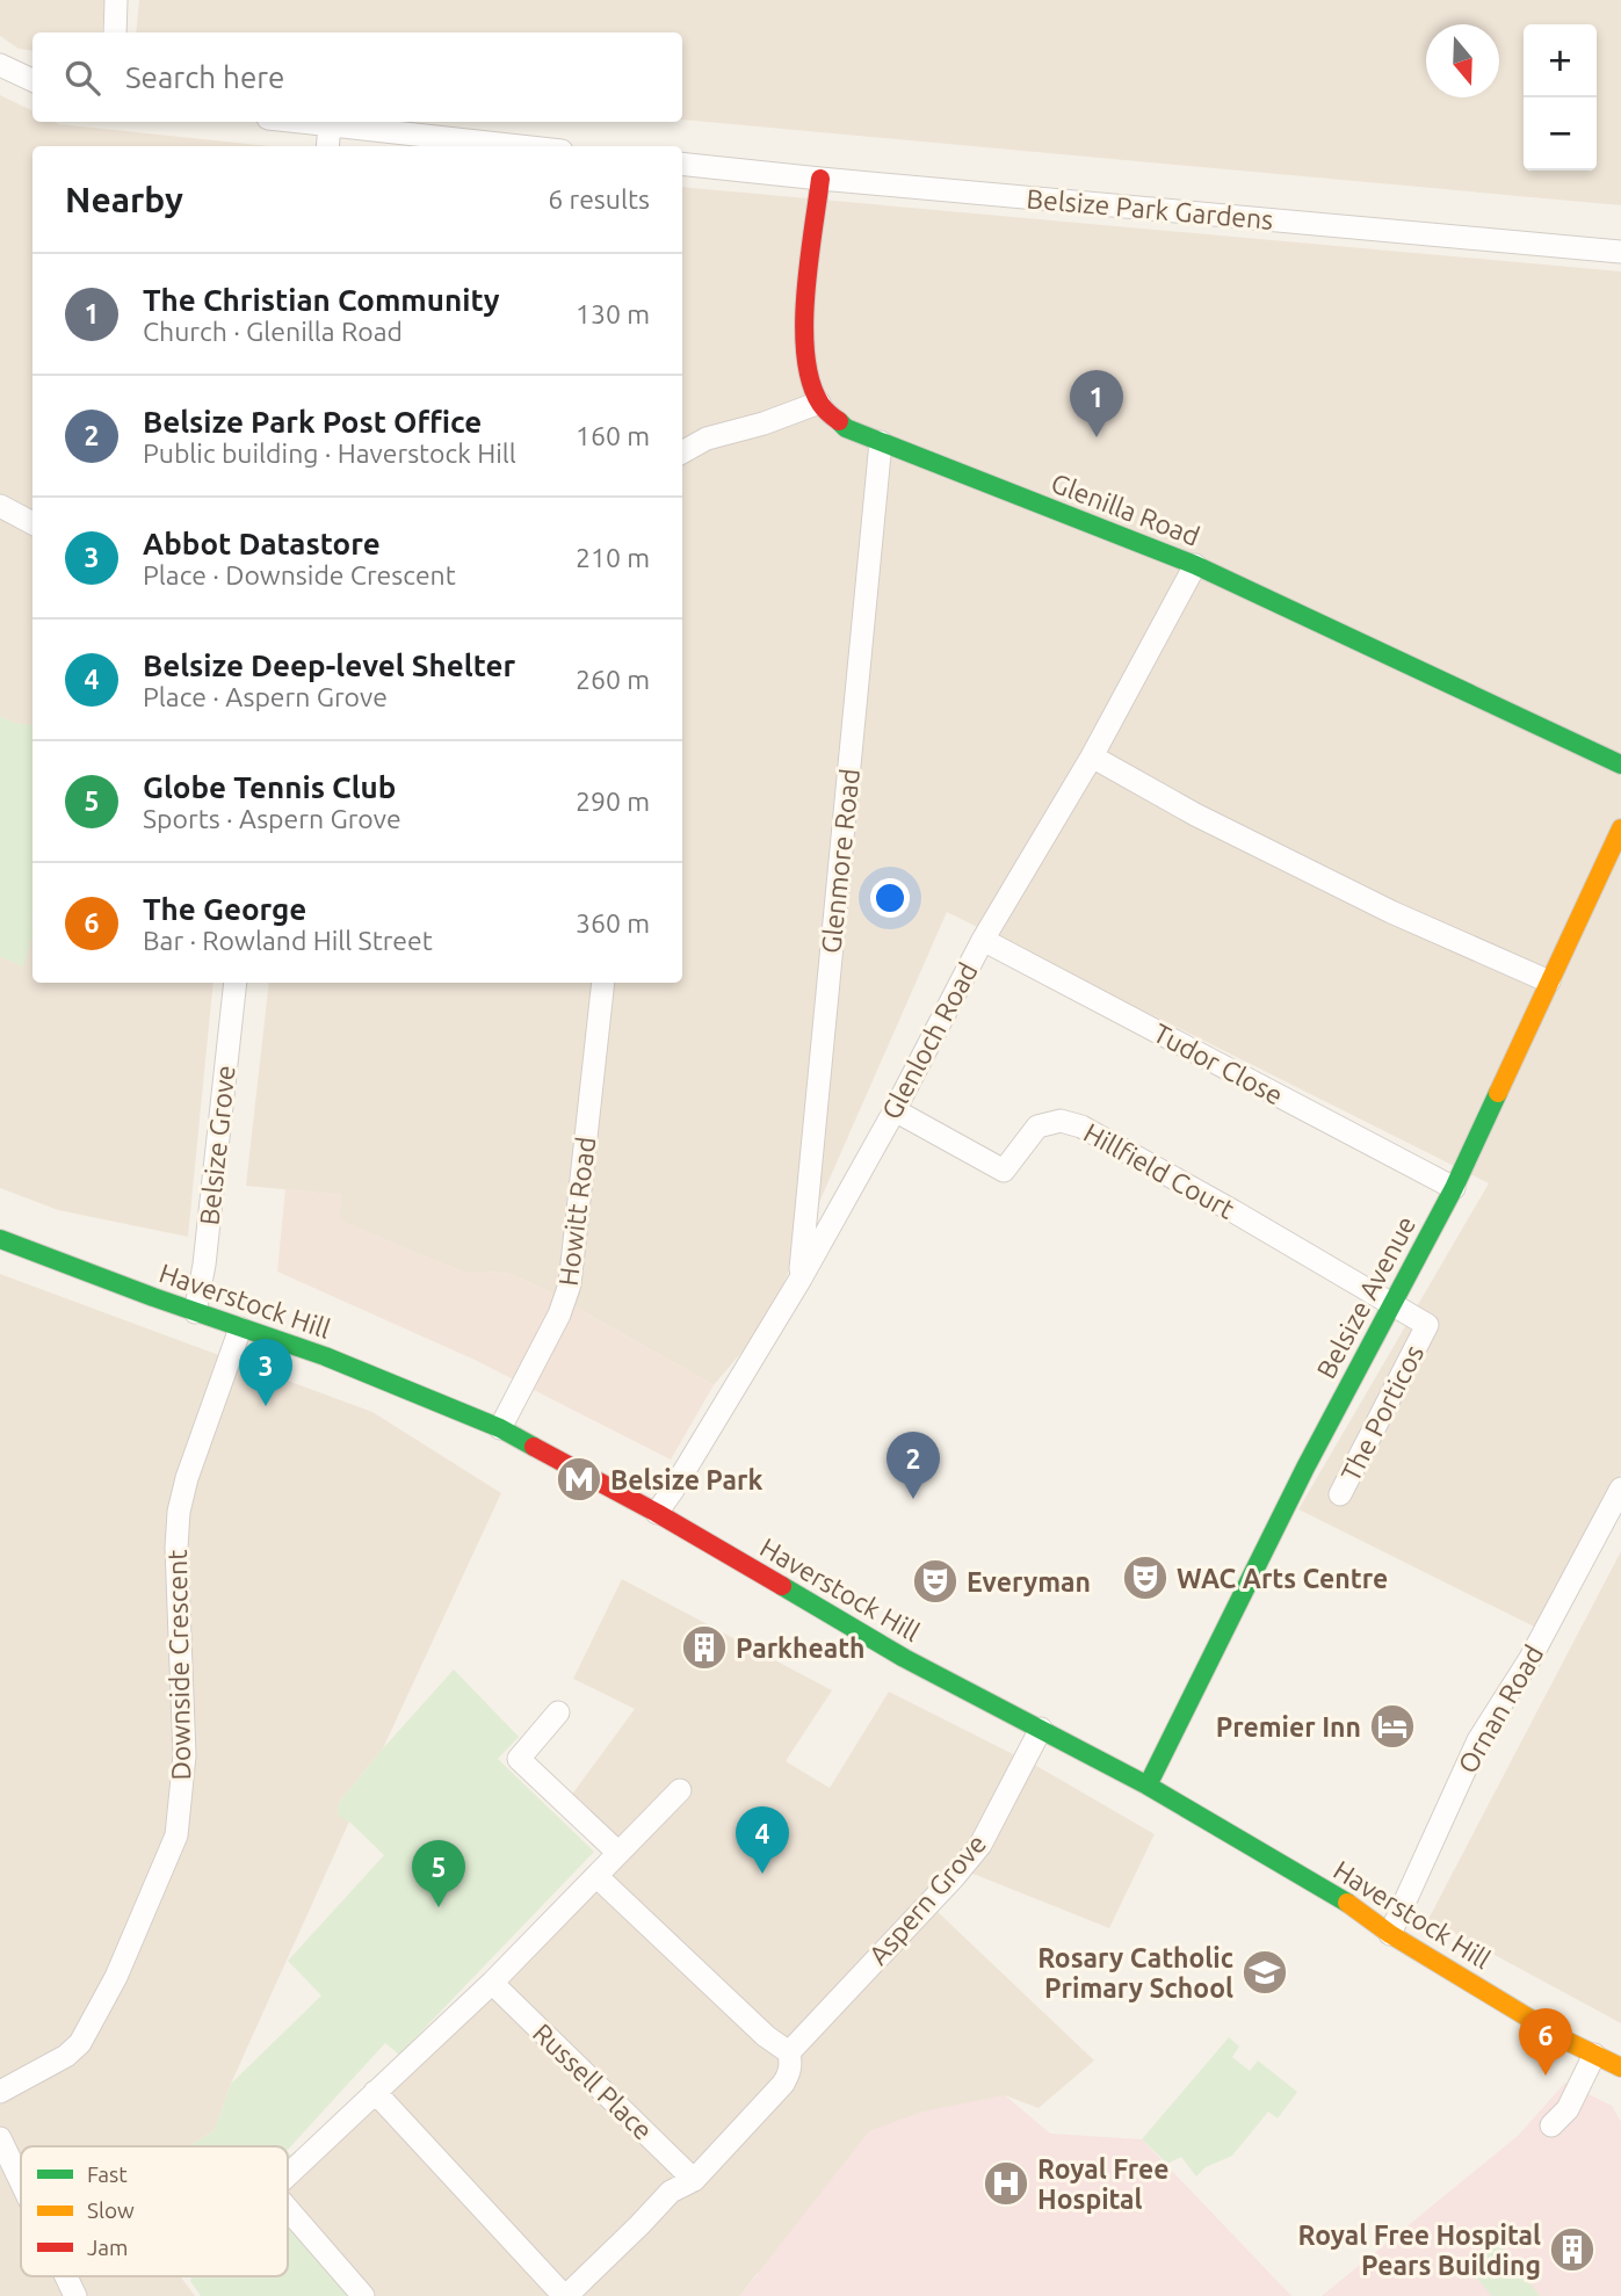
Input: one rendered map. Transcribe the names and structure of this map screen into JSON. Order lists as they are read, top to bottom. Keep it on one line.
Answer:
{"streets":{"street":["Belsize Park Gardens","Glenilla Road","Glenmore Road","Glenloch Road","Tudor Close","Belsize Grove","Hillfield Court","Howitt Road","Belsize Avenue","Haverstock Hill","The Porticos","Downside Crescent","Ornan Road","Aspern Grove","Russell Place"]},"crossings":[["Belsize Park Gardens","Glenilla Road"],["Glenilla Road","Glenmore Road"],["Glenilla Road","Glenloch Road"],["Glenmore Road","Glenloch Road"],["Glenloch Road","Tudor Close"],["Glenloch Road","Hillfield Court"],["Glenloch Road","Haverstock Hill"],["Tudor Close","Belsize Avenue"],["Belsize Grove","Haverstock Hill"],["Hillfield Court","Belsize Avenue"],["Hillfield Court","The Porticos"],["Howitt Road","Haverstock Hill"],["Belsize Avenue","Haverstock Hill"],["Belsize Avenue","The Porticos"],["Haverstock Hill","Downside Crescent"],["Haverstock Hill","Ornan Road"],["Haverstock Hill","Aspern Grove"],["Aspern Grove","Russell Place"]],"places":{"metro station":["Belsize Park"],"theatre":["WAC Arts Centre","Everyman"],"building":["Parkheath","Royal Free Hospital Pears Building"],"hotel":["Premier Inn"],"school or university":["Rosary Catholic Primary School"],"hospital":["Royal Free Hospital"]},"legend":["Fast","Slow","Jam"],"north":"bottom","page":{"map_buttons":["+","−"],"search":"Search here","heading":["Nearby","6 results"],"list":[{"mark":"1","name":"The Christian Community","note":"Church · Glenilla Road","value":"130 m"},{"mark":"2","name":"Belsize Park Post Office","note":"Public building · Haverstock Hill","value":"160 m"},{"mark":"3","name":"Abbot Datastore","note":"Place · Downside Crescent","value":"210 m"},{"mark":"4","name":"Belsize Deep-level Shelter","note":"Place · Aspern Grove","value":"260 m"},{"mark":"5","name":"Globe Tennis Club","note":"Sports · Aspern Grove","value":"290 m"},{"mark":"6","name":"The George","note":"Bar · Rowland Hill Street","value":"360 m"}],"pins":["1","3","2","4","5","6"]}}
